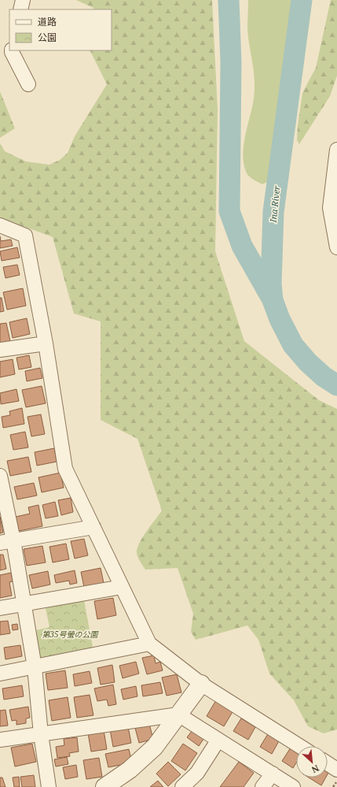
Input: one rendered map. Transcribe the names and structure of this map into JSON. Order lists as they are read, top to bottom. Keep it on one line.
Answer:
{"water":["Ina River"],"parks":["第35号螢の公園"],"legend":["道路","公園"],"north":"bottom right"}
